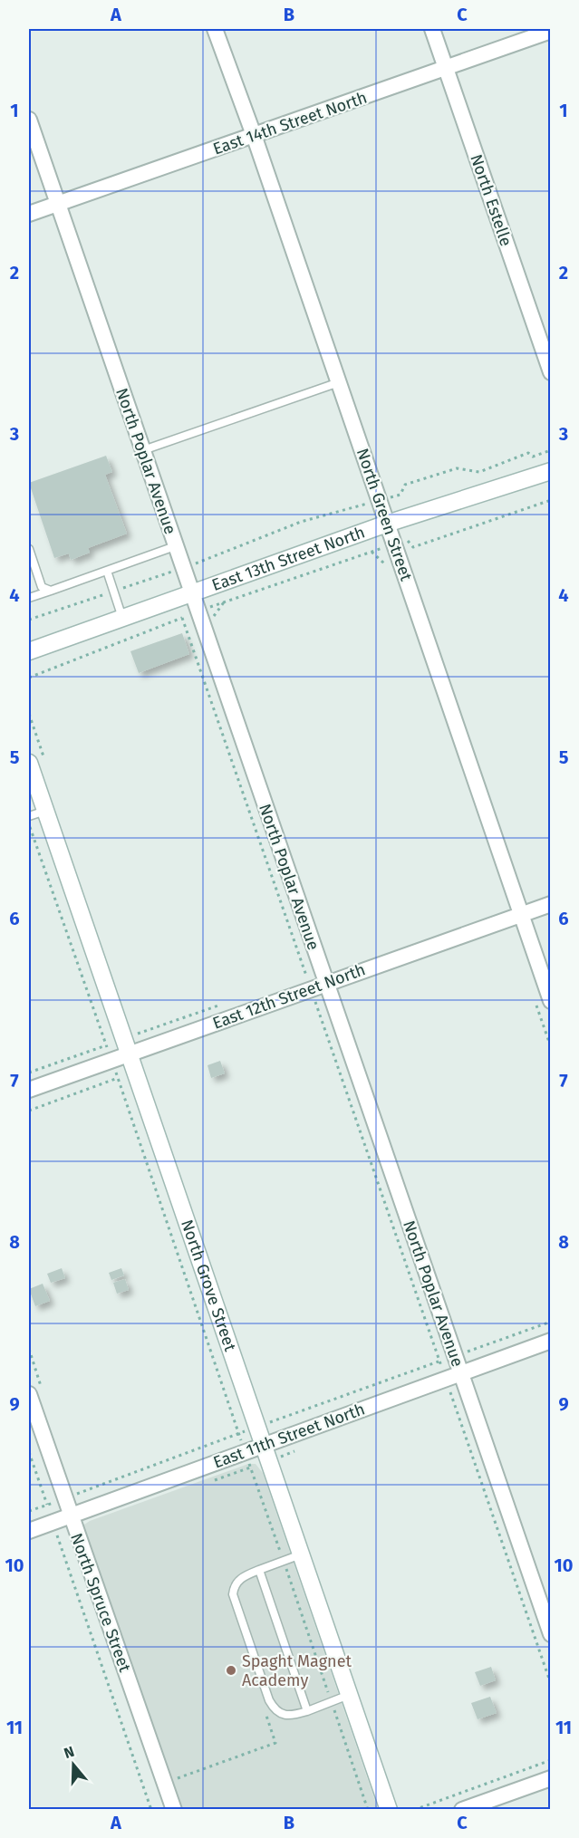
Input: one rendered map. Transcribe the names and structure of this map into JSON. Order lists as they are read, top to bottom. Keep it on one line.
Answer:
{"streets":{"street":["East 14th Street North","North Estelle","North Poplar Avenue","North Green Street","East 13th Street North","East 12th Street North","North Grove Street","East 11th Street North","North Spruce Street"]},"crossings":[["East 14th Street North","North Estelle"],["East 14th Street North","North Poplar Avenue"],["East 14th Street North","North Green Street"],["North Poplar Avenue","East 13th Street North"],["North Poplar Avenue","East 12th Street North"],["North Poplar Avenue","East 11th Street North"],["North Green Street","East 13th Street North"],["North Green Street","East 12th Street North"],["East 12th Street North","North Grove Street"],["North Grove Street","East 11th Street North"],["East 11th Street North","North Spruce Street"]],"places":["Spaght Magnet Academy"],"north":"top","grid":{"columns":["A","B","C"],"rows":["1","2","3","4","5","6","7","8","9","10","11"]}}
